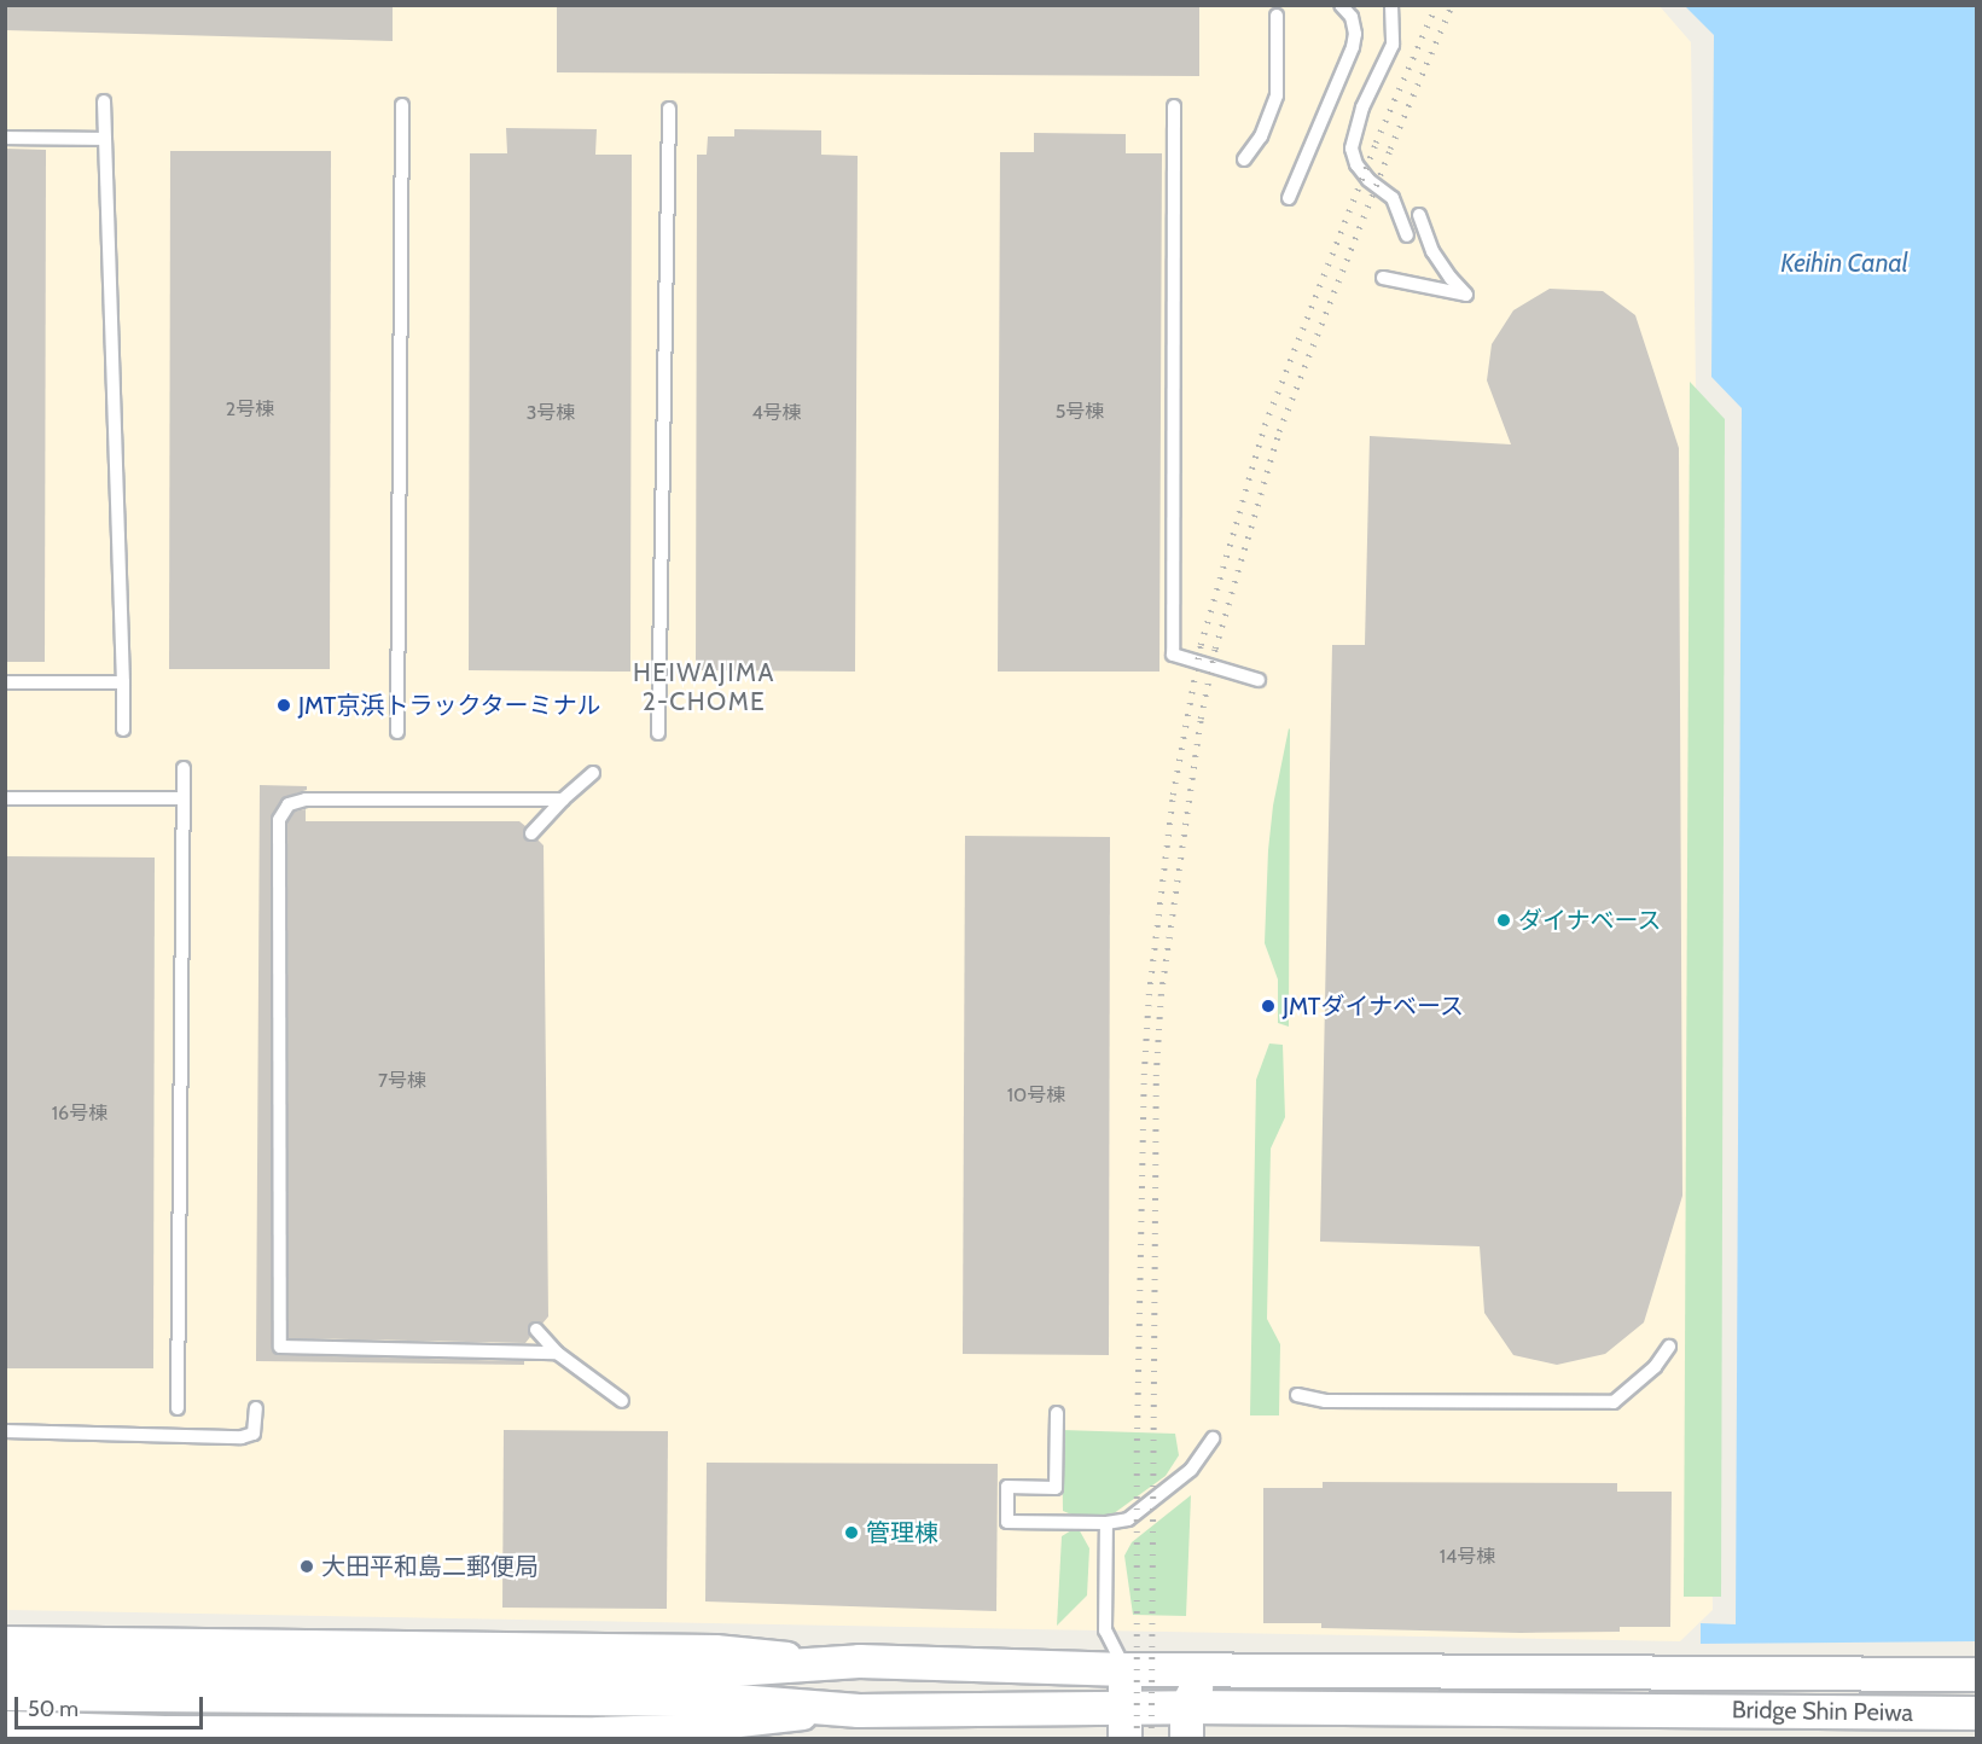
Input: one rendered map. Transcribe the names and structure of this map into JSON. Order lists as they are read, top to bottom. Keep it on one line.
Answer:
{"streets":{"street":["Bridge Shin Peiwa"]},"districts":["HEIWAJIMA 2-CHOME"],"water":["Keihin Canal"],"places":["JMT京浜トラックターミナル","ダイナベース","JMTダイナベース","管理棟","大田平和島二郵便局"],"house_numbers":["2号棟","5号棟","3号棟","4号棟","7号棟","10号棟","16号棟","14号棟"],"scale_bar":"50 m"}
